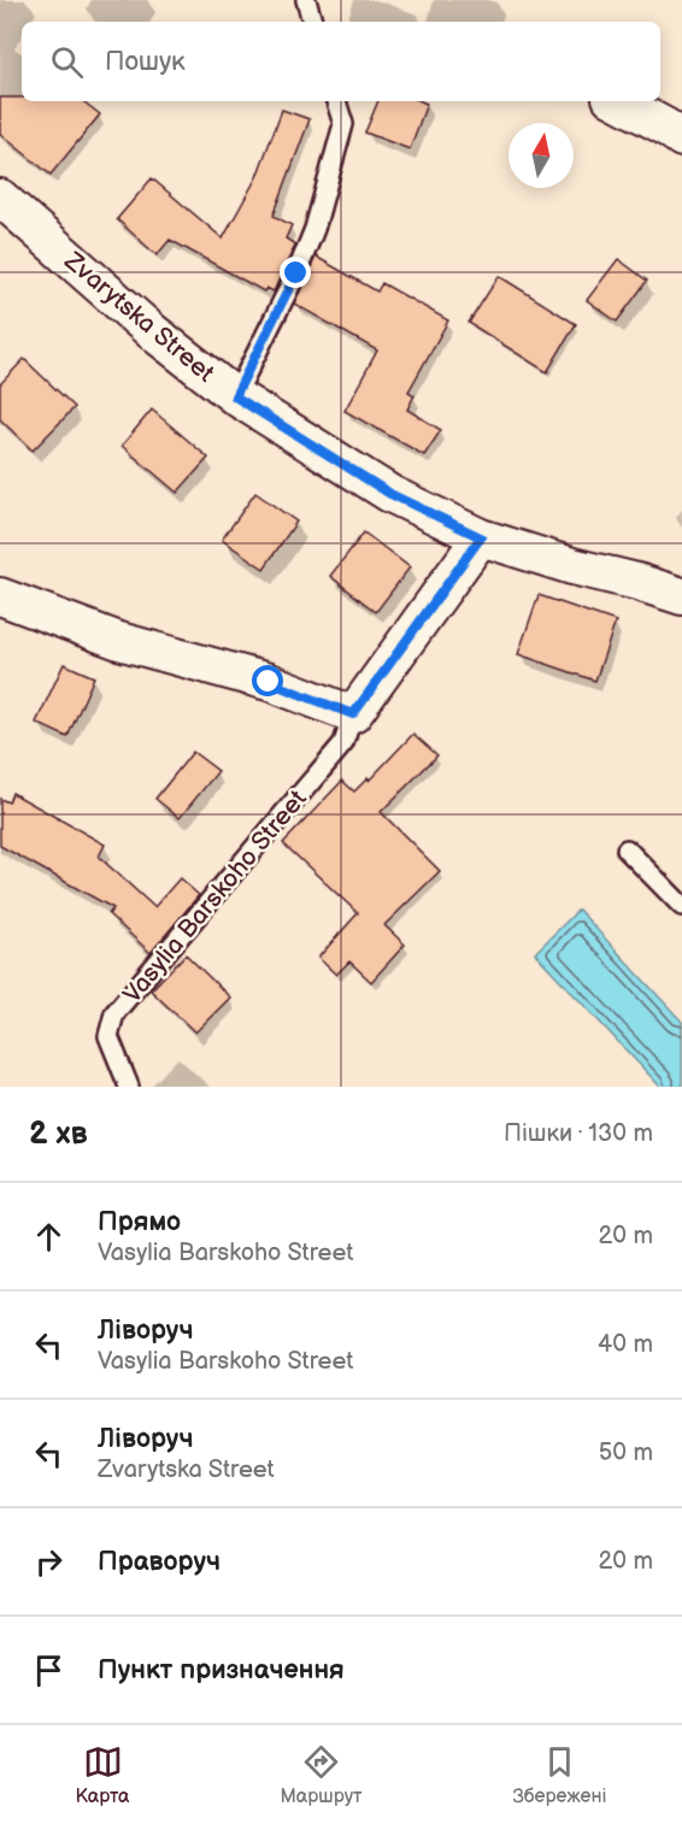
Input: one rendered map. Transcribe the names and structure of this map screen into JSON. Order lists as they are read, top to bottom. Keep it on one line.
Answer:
{"streets":{"street":["Zvarytska Street","Vasylia Barskoho Street"]},"crossings":[["Zvarytska Street","Vasylia Barskoho Street"]],"north":"top","page":{"search":"Пошук","heading":["2 хв","Пішки · 130 m"],"list":[["Прямо","Vasylia Barskoho Street","20 m"],["Ліворуч","Vasylia Barskoho Street","40 m"],["Ліворуч","Zvarytska Street","50 m"],["Праворуч","20 m"],"Пункт призначення"],"nav":["Карта","Маршрут","Збережені"]}}
